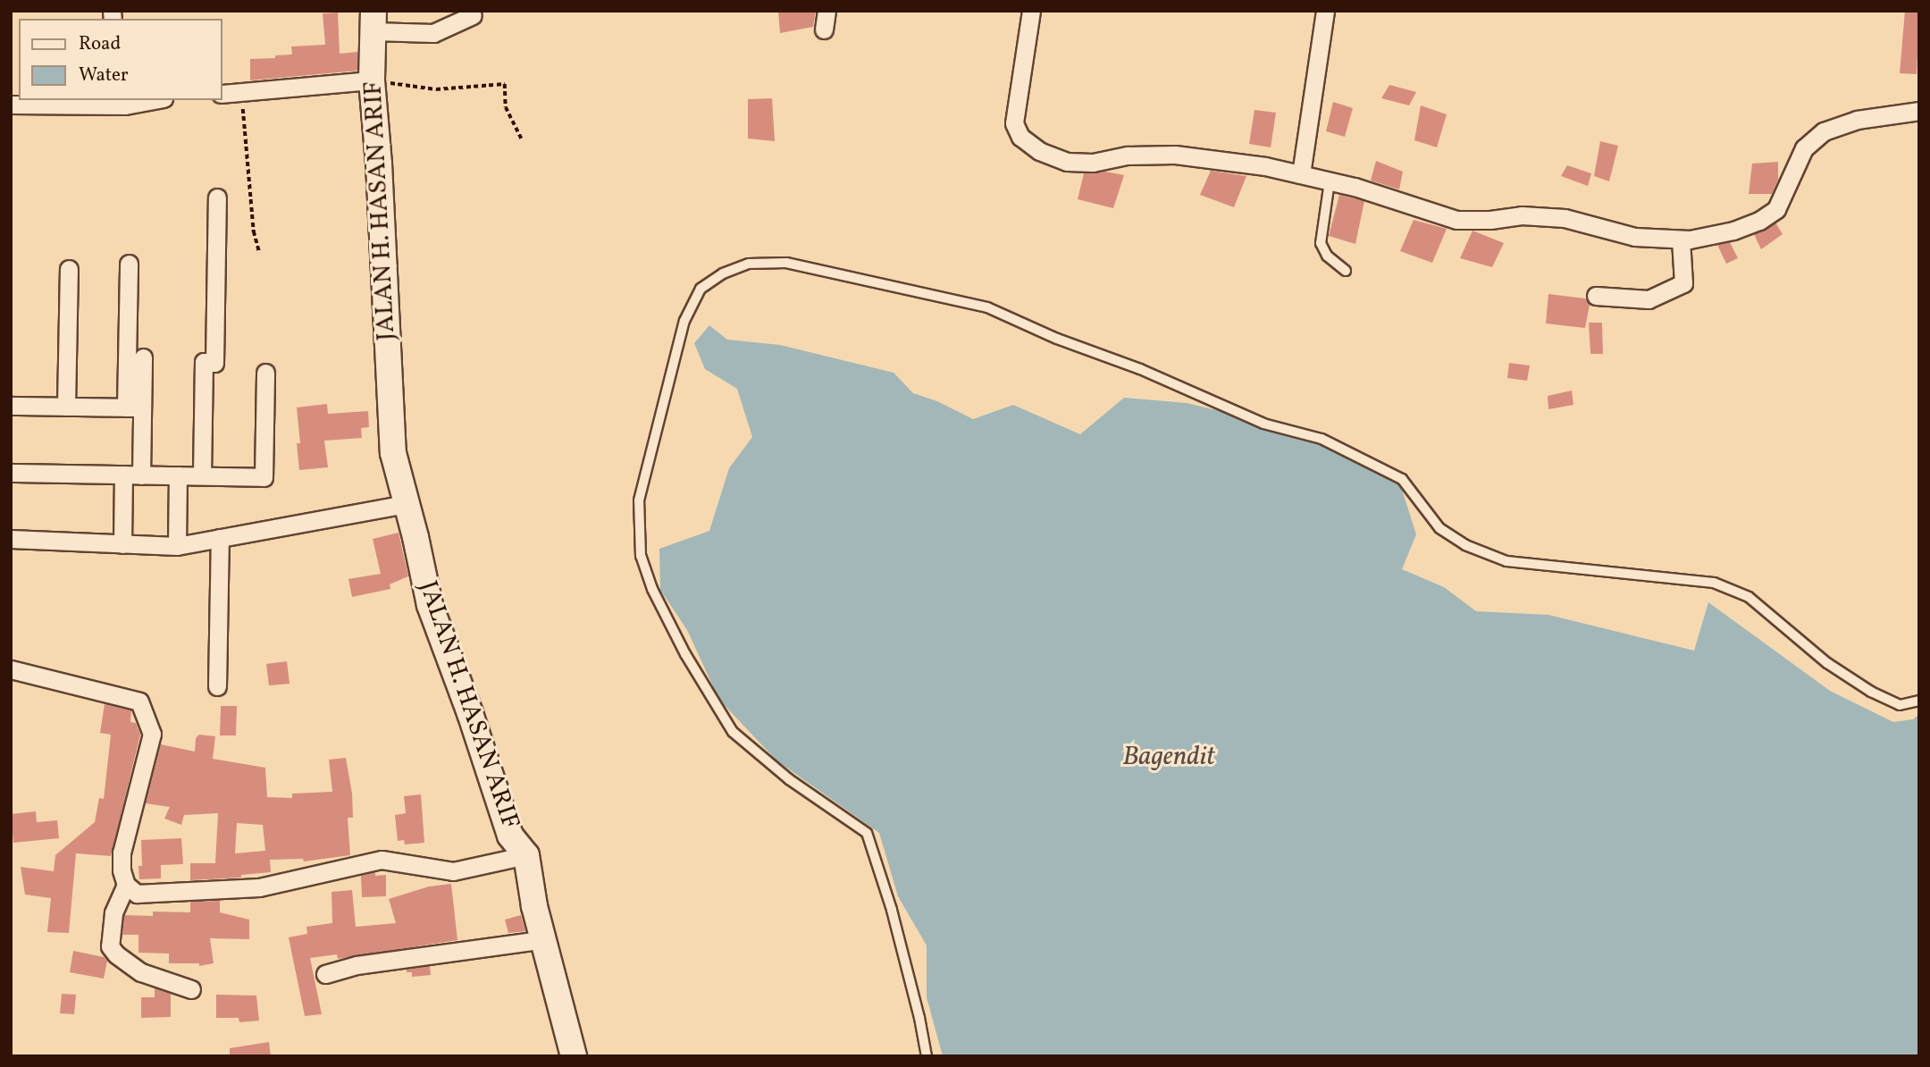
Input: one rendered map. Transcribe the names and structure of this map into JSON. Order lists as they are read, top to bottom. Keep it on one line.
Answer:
{"streets":{"main road":["JALAN H. HASAN ARIF"]},"water":["Bagendit"],"legend":["Road","Water"]}
